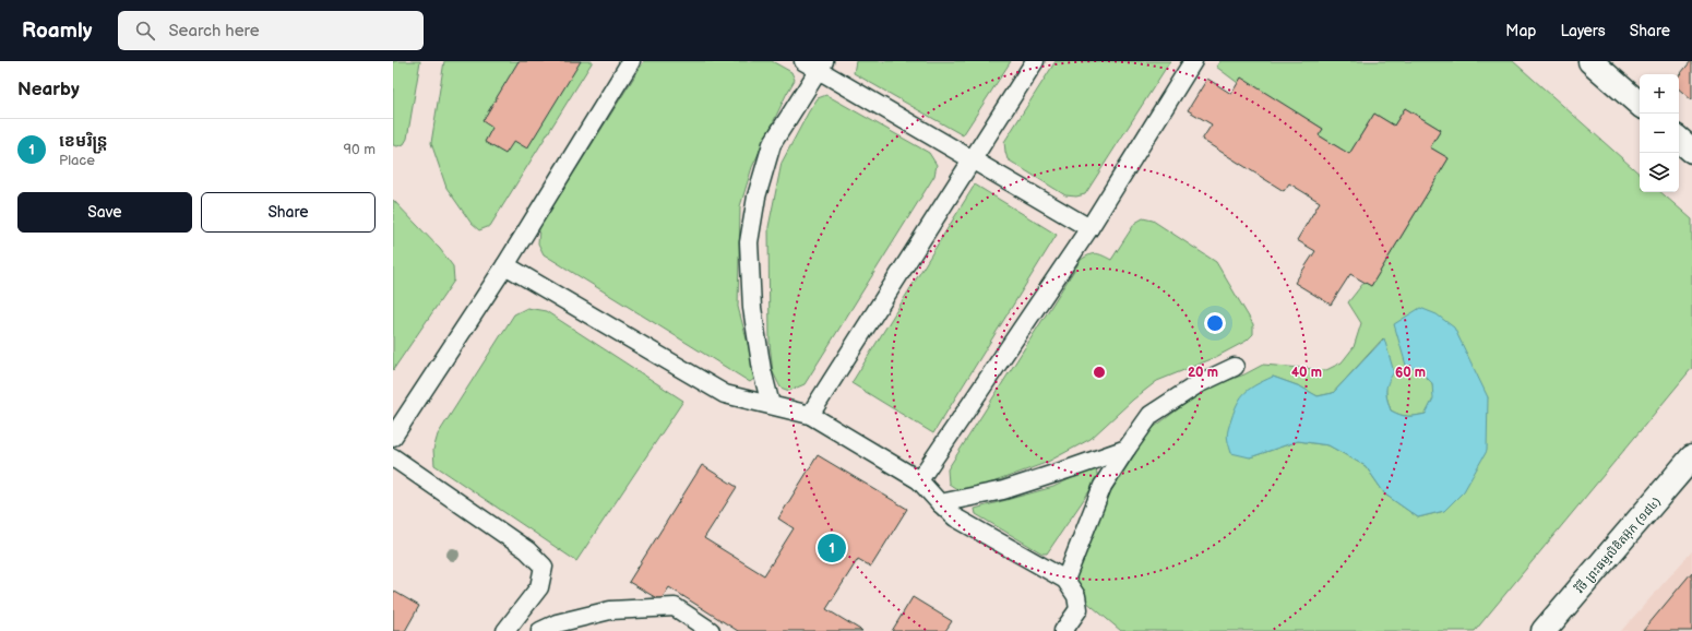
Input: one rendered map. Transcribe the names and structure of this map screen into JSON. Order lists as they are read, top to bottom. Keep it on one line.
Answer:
{"streets":{"street":["វិថី ព្រះធម្មលិខិតអ៊ុក (១៨៤)"]},"page":{"header":"Roamly","search":"Search here","nav":["Map","Layers","Share"],"heading":"Nearby","map_buttons":["+","−"],"list":[{"mark":"1","name":"ខេមរិន្រ្ត","note":"Place","value":"90 m"}],"buttons":["Save","Share"],"pins":"1"},"rings":["20 m","40 m","60 m"]}
